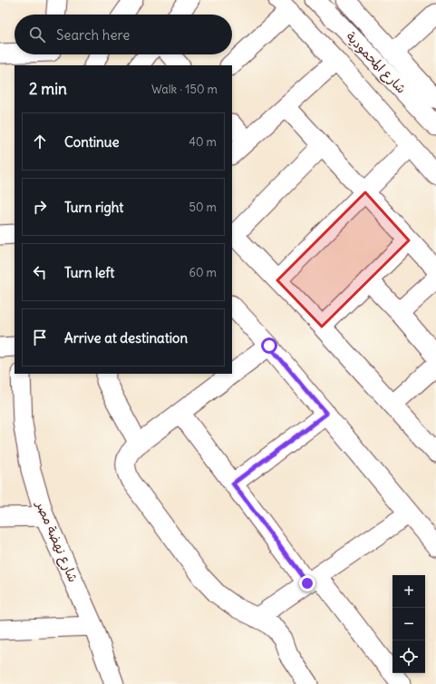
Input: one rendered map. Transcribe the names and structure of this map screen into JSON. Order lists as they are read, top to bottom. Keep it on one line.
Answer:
{"streets":{"street":["شارع المحمودية","شارع نهضة مصر"]},"page":{"search":"Search here","heading":["2 min","Walk · 150 m"],"list":[["Continue","40 m"],["Turn right","50 m"],["Turn left","60 m"],"Arrive at destination"],"map_buttons":["+","−"]}}
